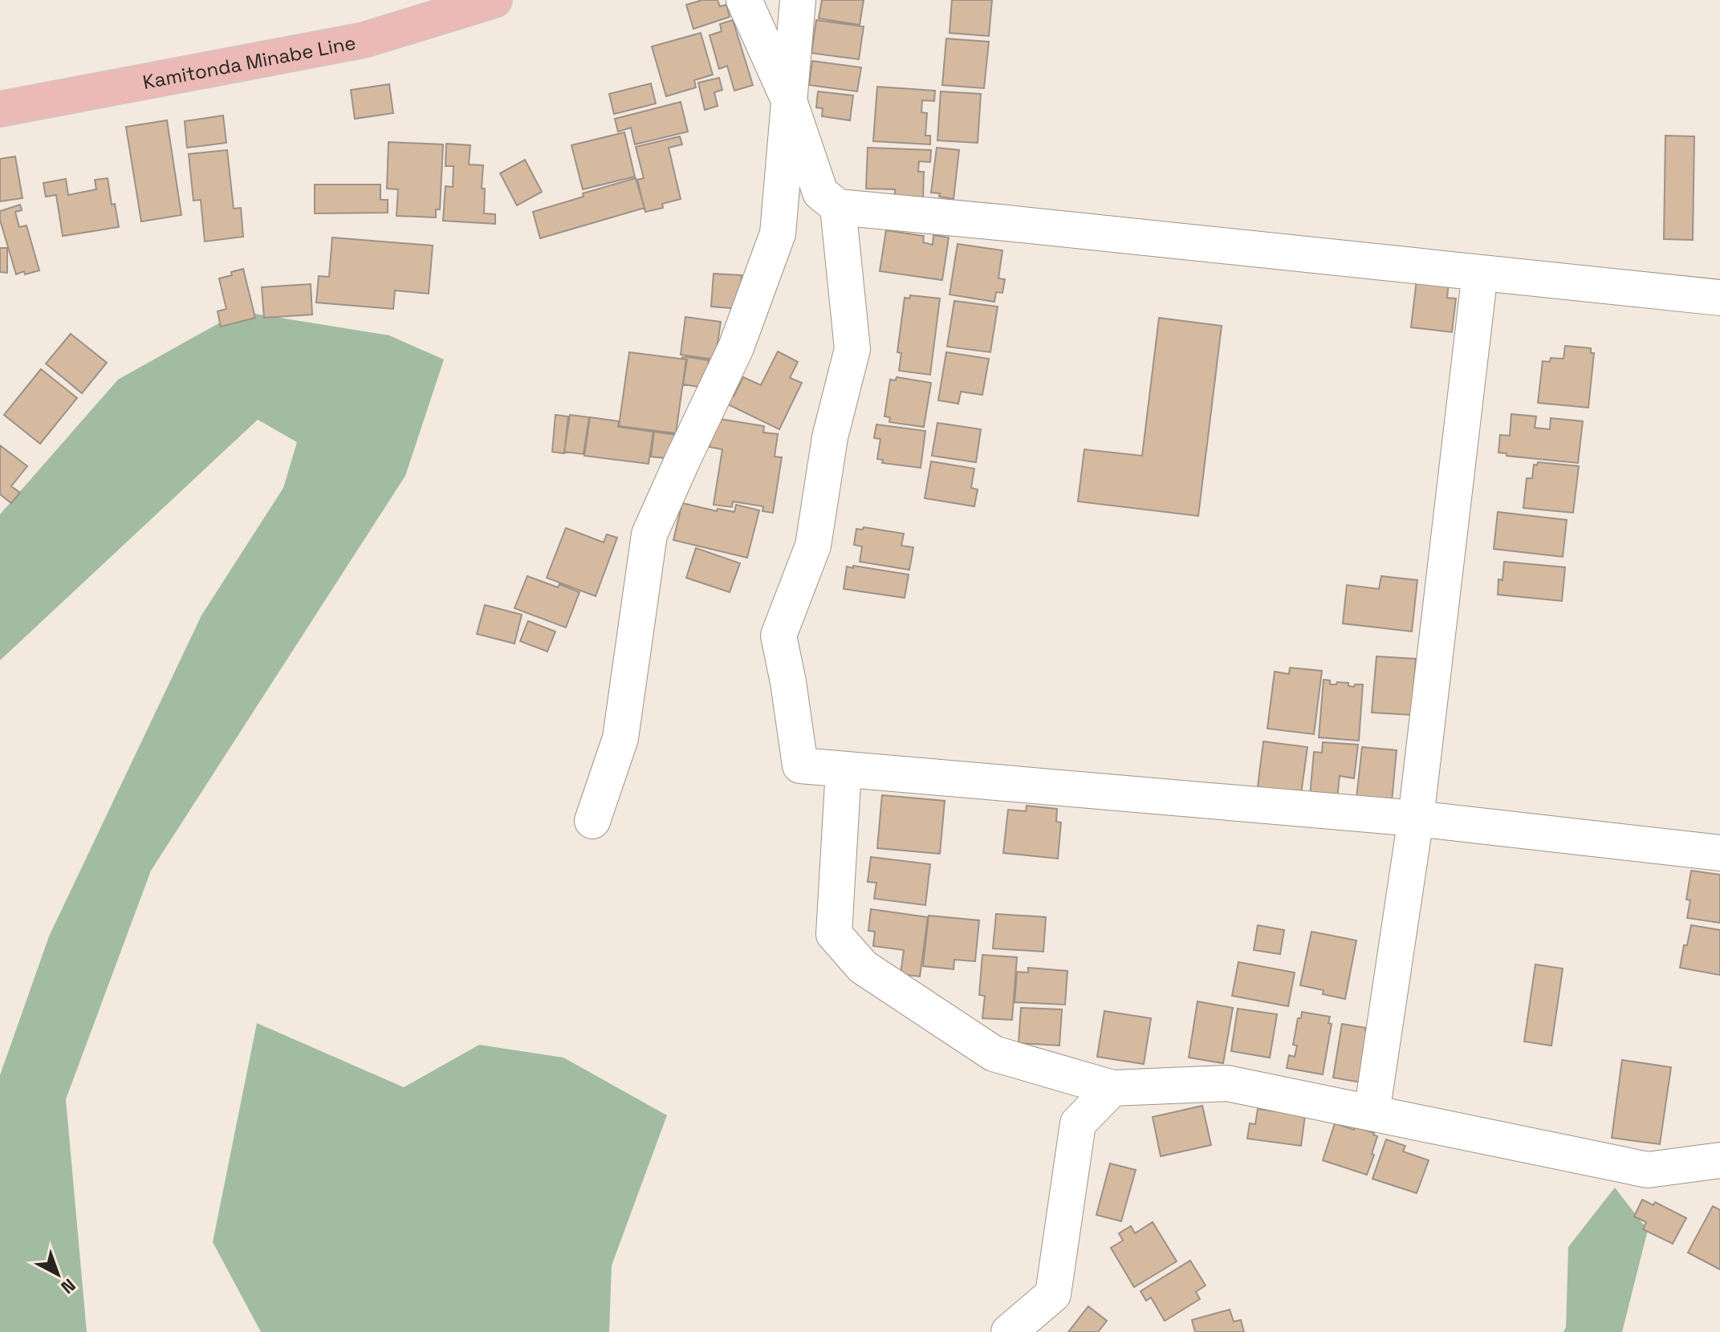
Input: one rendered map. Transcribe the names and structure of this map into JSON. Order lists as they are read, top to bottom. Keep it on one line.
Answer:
{"streets":{"main road":["Kamitonda Minabe Line"]},"north":"bottom right"}
